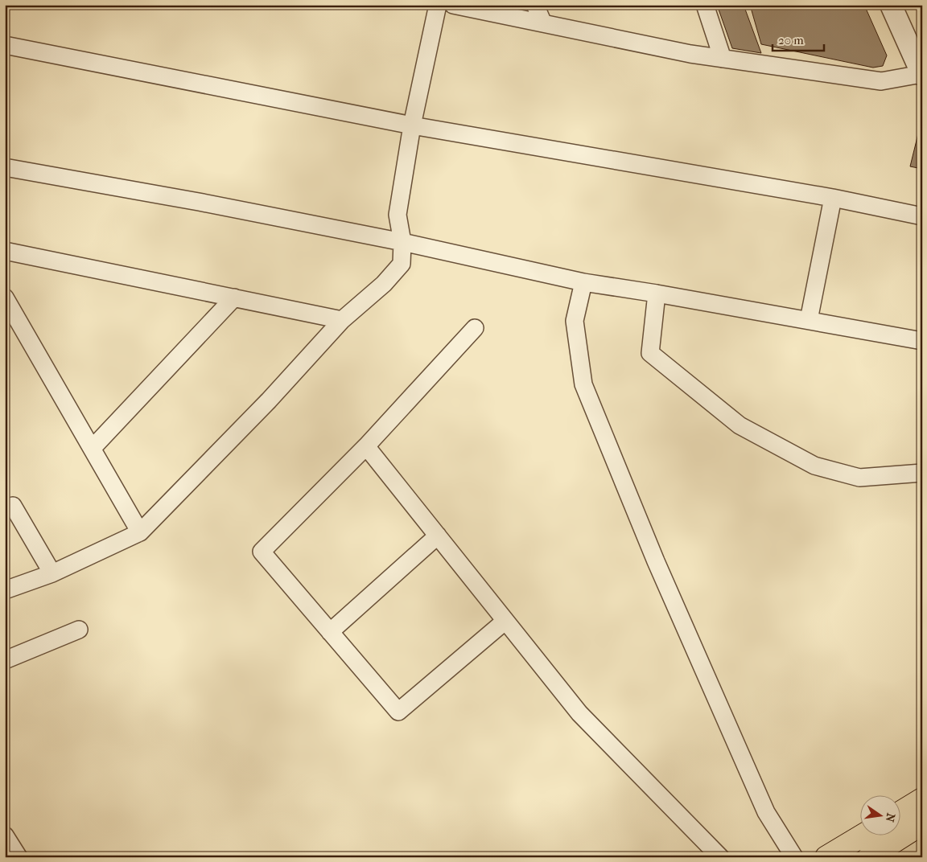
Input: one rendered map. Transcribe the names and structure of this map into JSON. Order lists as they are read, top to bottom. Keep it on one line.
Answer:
{"scale_bar":"20 m","north":"right"}
